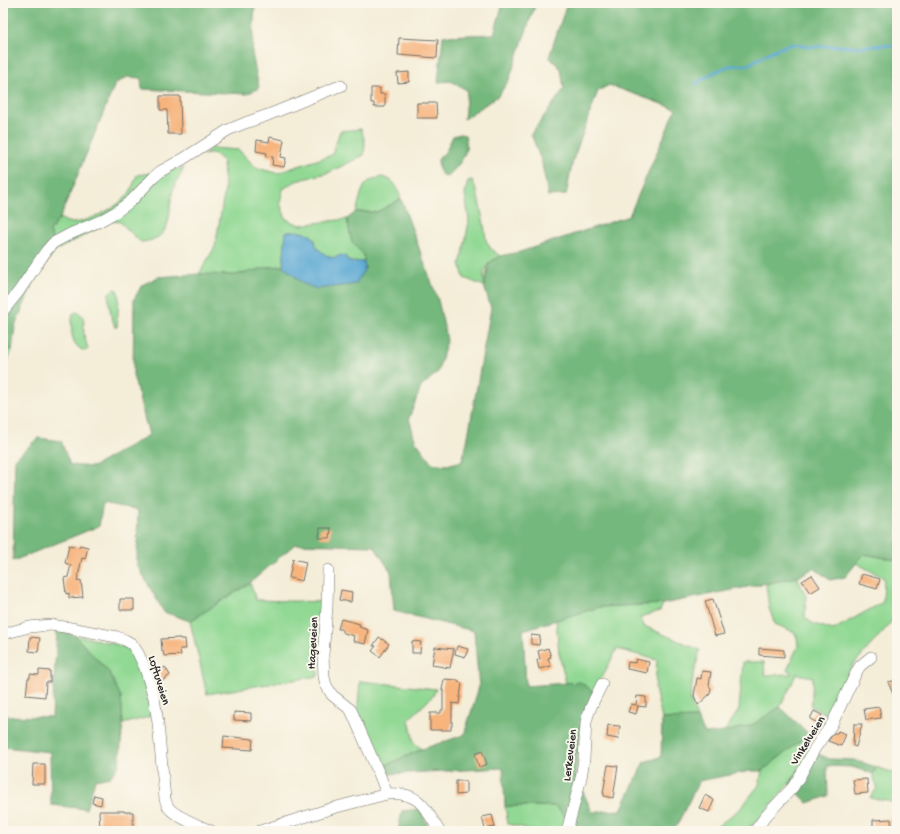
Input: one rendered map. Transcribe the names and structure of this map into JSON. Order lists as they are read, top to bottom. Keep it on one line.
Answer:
{"streets":{"street":["Hageveien","Loftuveien","Vinkelveien","Lerkeveien"]}}
